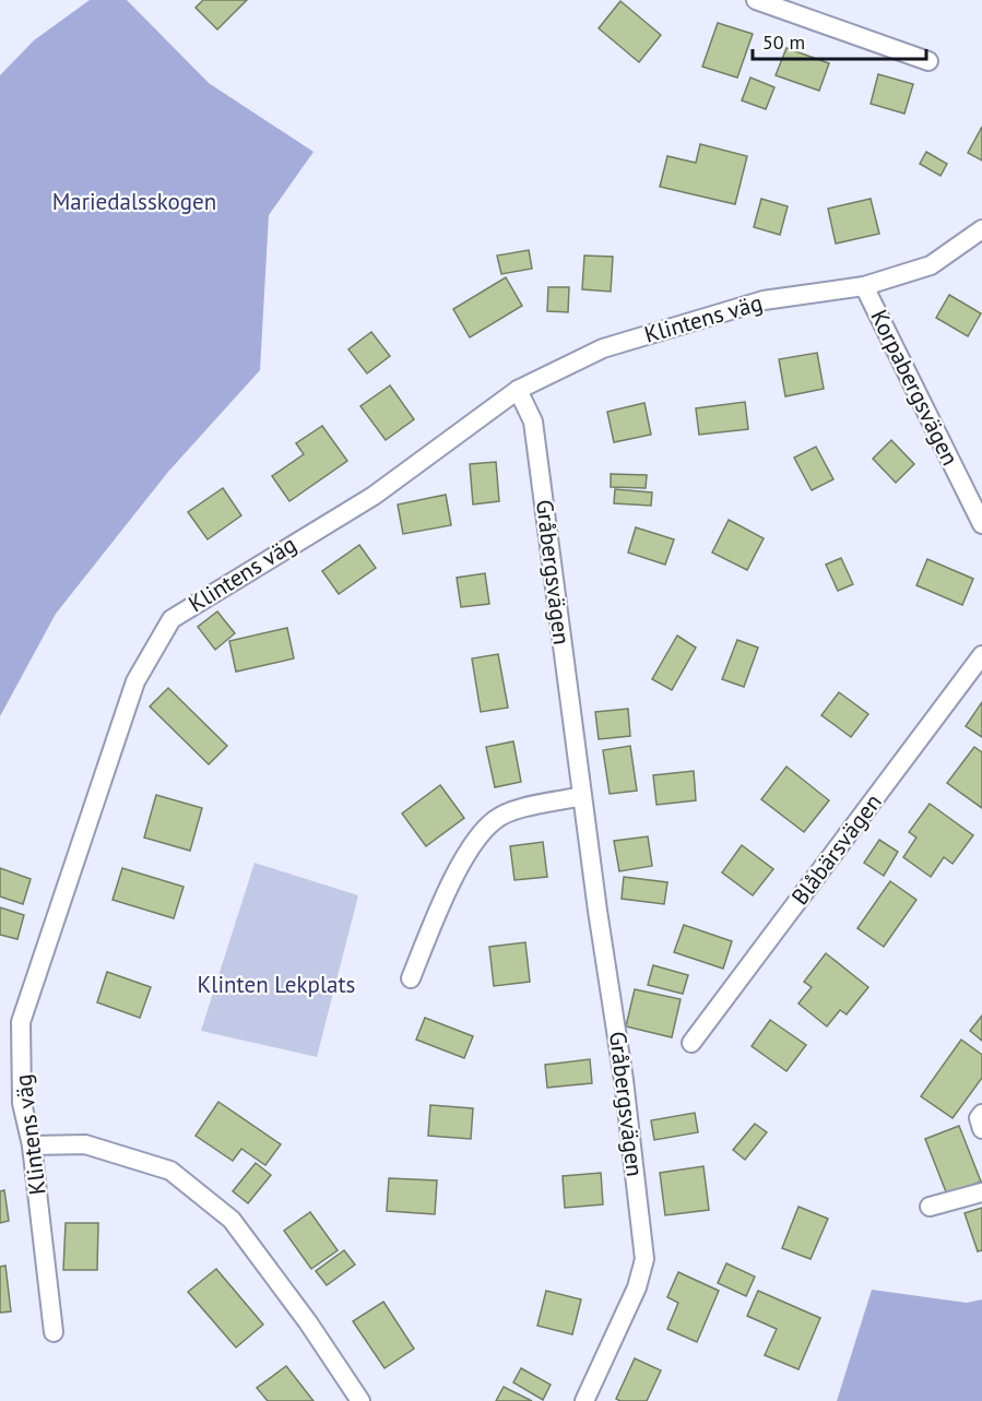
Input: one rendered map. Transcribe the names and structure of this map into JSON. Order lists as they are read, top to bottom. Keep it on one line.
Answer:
{"streets":{"street":["Klintens väg","Korpabergsvägen","Gråbergsvägen","Blåbärsvägen"]},"crossings":[["Klintens väg","Korpabergsvägen"],["Klintens väg","Gråbergsvägen"]],"parks":["Mariedalsskogen","Klinten Lekplats"],"scale_bar":"50 m"}
